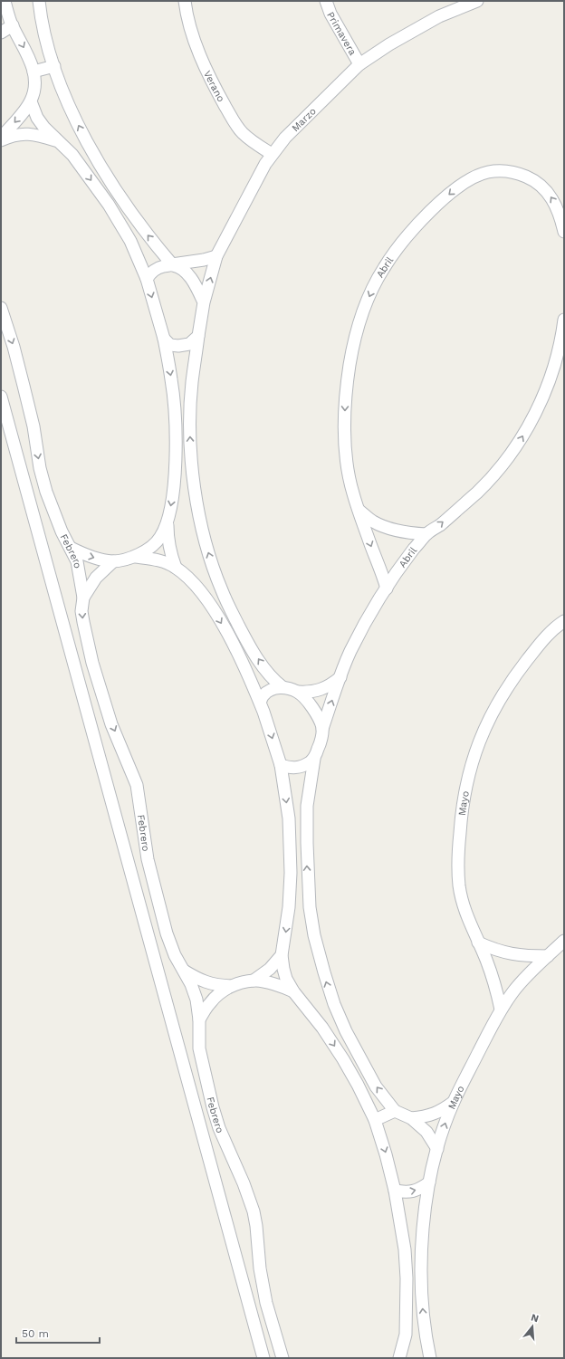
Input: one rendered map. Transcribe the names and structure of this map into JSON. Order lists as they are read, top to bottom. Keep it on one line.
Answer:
{"streets":{"street":["Primavera","Verano","Marzo","Abril","Febrero","Mayo"]},"crossings":[["Primavera","Marzo"],["Verano","Marzo"],["Marzo","Abril"]],"scale_bar":"50 m","north":"top"}
